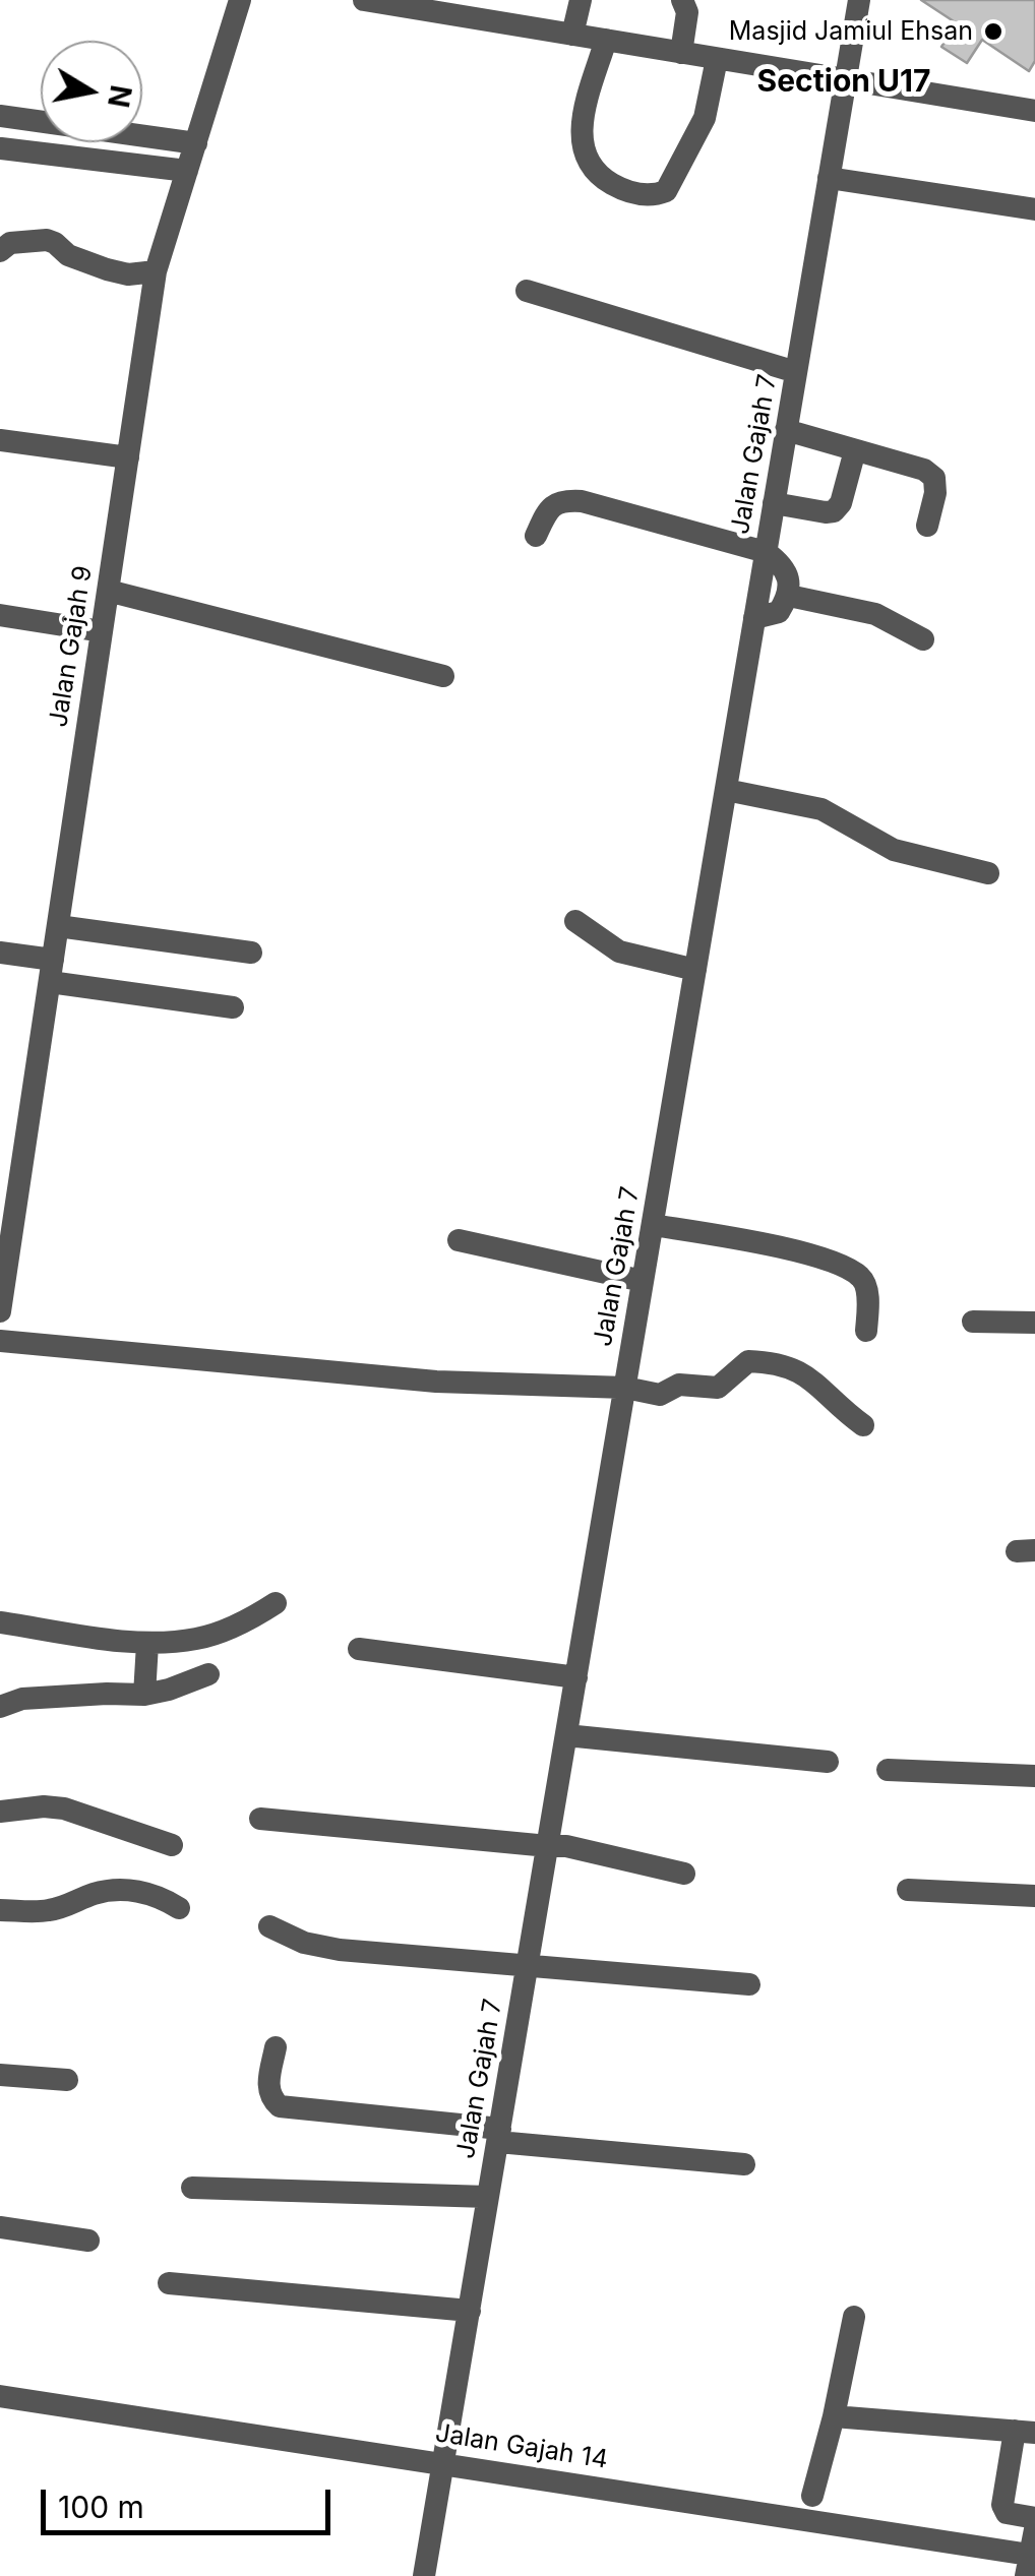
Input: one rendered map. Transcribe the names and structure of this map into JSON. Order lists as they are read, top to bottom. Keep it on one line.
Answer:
{"streets":{"street":["Jalan Gajah 7","Jalan Gajah 9","Jalan Gajah 14"]},"crossings":[["Jalan Gajah 7","Jalan Gajah 14"]],"districts":["Section U17"],"places":["Masjid Jamiul Ehsan"],"scale_bar":"100 m","north":"right"}
